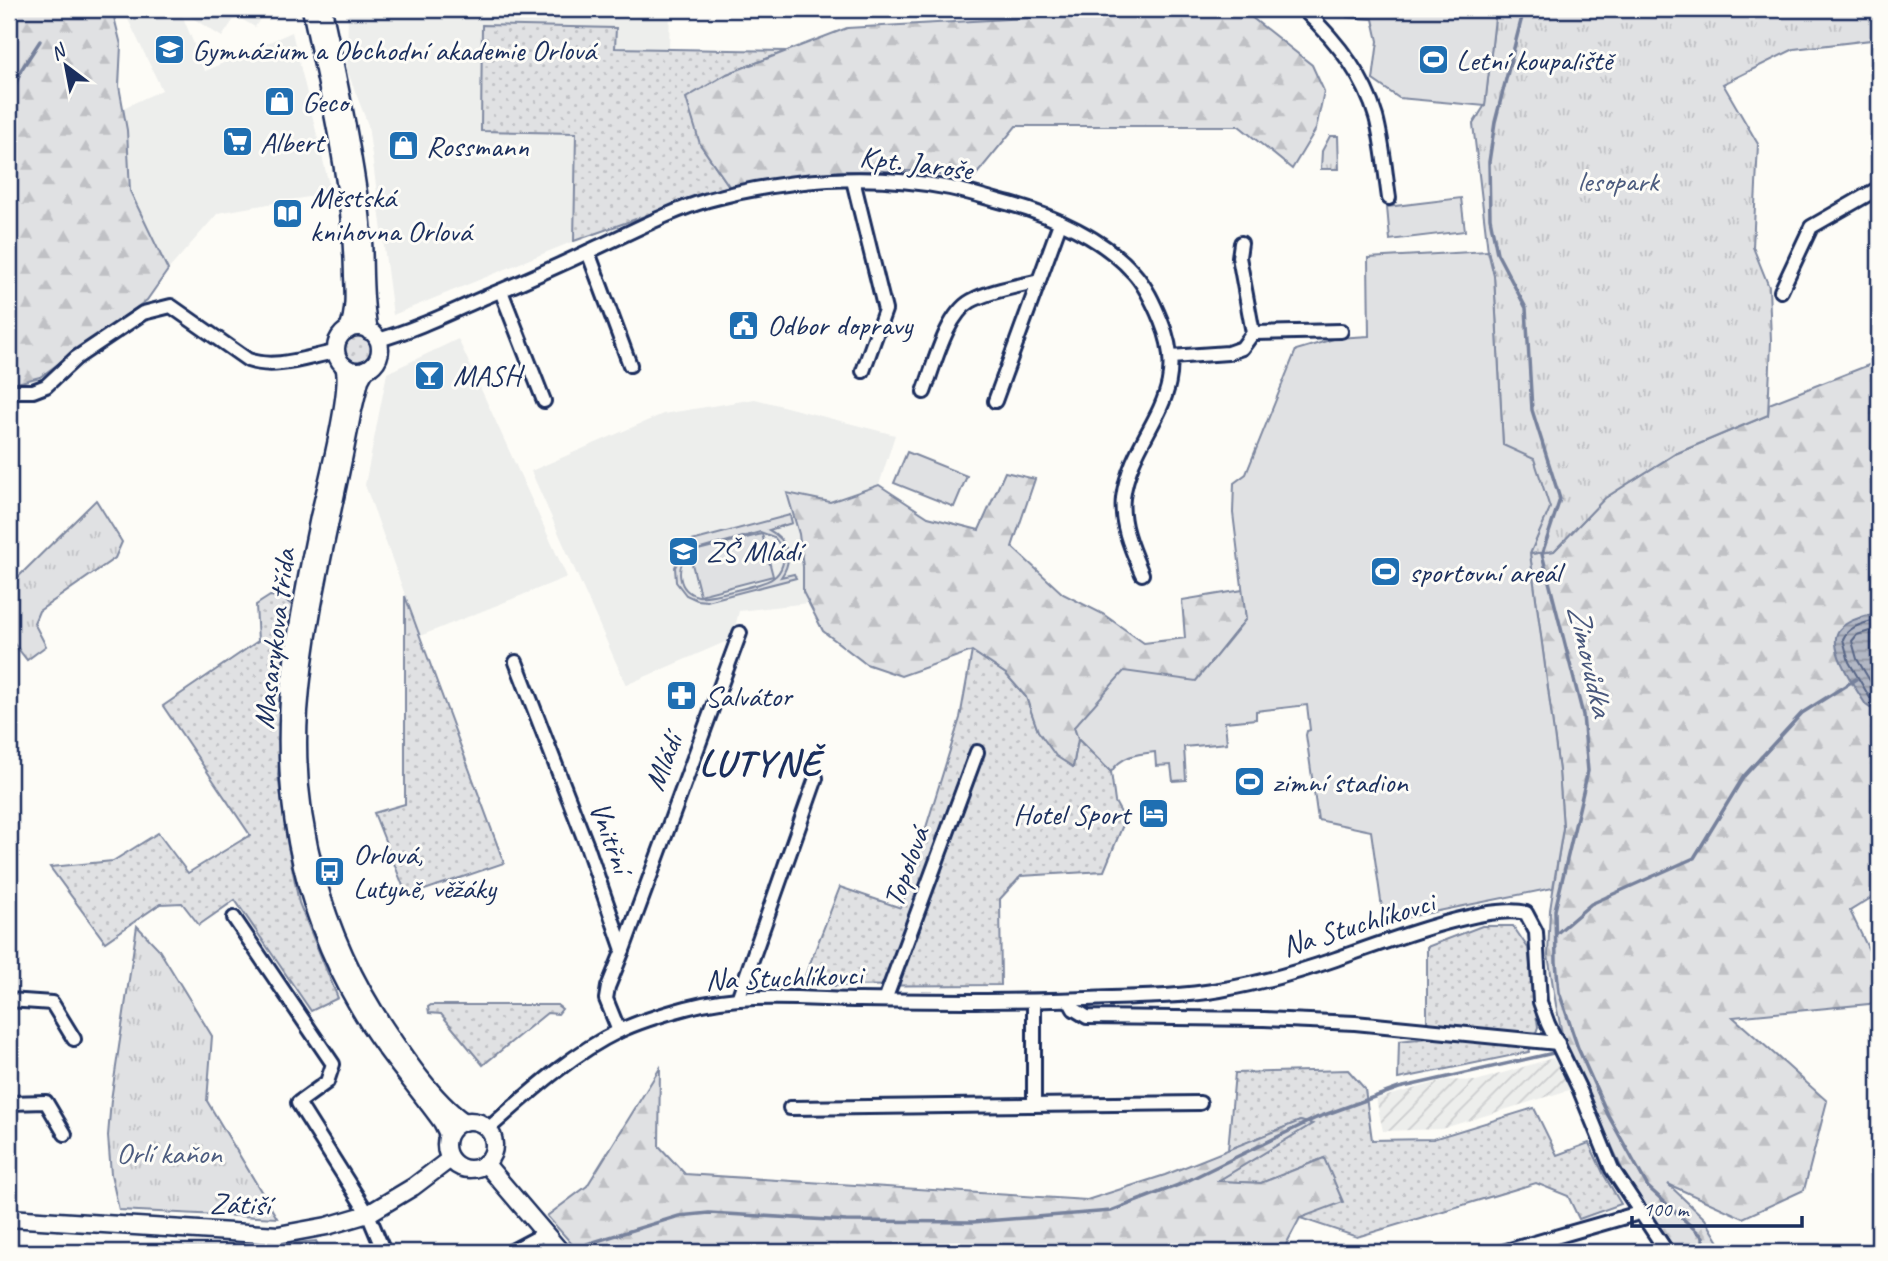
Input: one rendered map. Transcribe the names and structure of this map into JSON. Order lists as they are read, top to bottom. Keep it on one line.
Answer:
{"streets":{"street":["Kpt. Jaroše","Masarykova třída","Mládí","Vnitřní","Topolová","Na Stuchlíkovci","Zátiší"]},"crossings":[["Kpt. Jaroše","Masarykova třída"],["Masarykova třída","Na Stuchlíkovci"],["Masarykova třída","Zátiší"],["Mládí","Vnitřní"],["Topolová","Na Stuchlíkovci"],["Na Stuchlíkovci","Zátiší"]],"districts":["LUTYNĚ"],"water":["Zimovůdka"],"parks":["lesopark","Orlí kaňon"],"places":{"school or university":["Gymnázium a Obchodní akademie Orlová","ZŠ Mládí"],"sports":["Letní koupaliště","sportovní areál","zimní stadion"],"shop":["Geco","Rossmann"],"supermarket":["Albert"],"library":["Městská knihovna Orlová"],"public building":["Odbor dopravy"],"bar":["MASH"],"pharmacy":["Salvátor"],"hotel":["Hotel Sport"],"bus stop":["Orlová, Lutyně, věžáky"]},"scale_bar":"100 m","north":"top left"}
